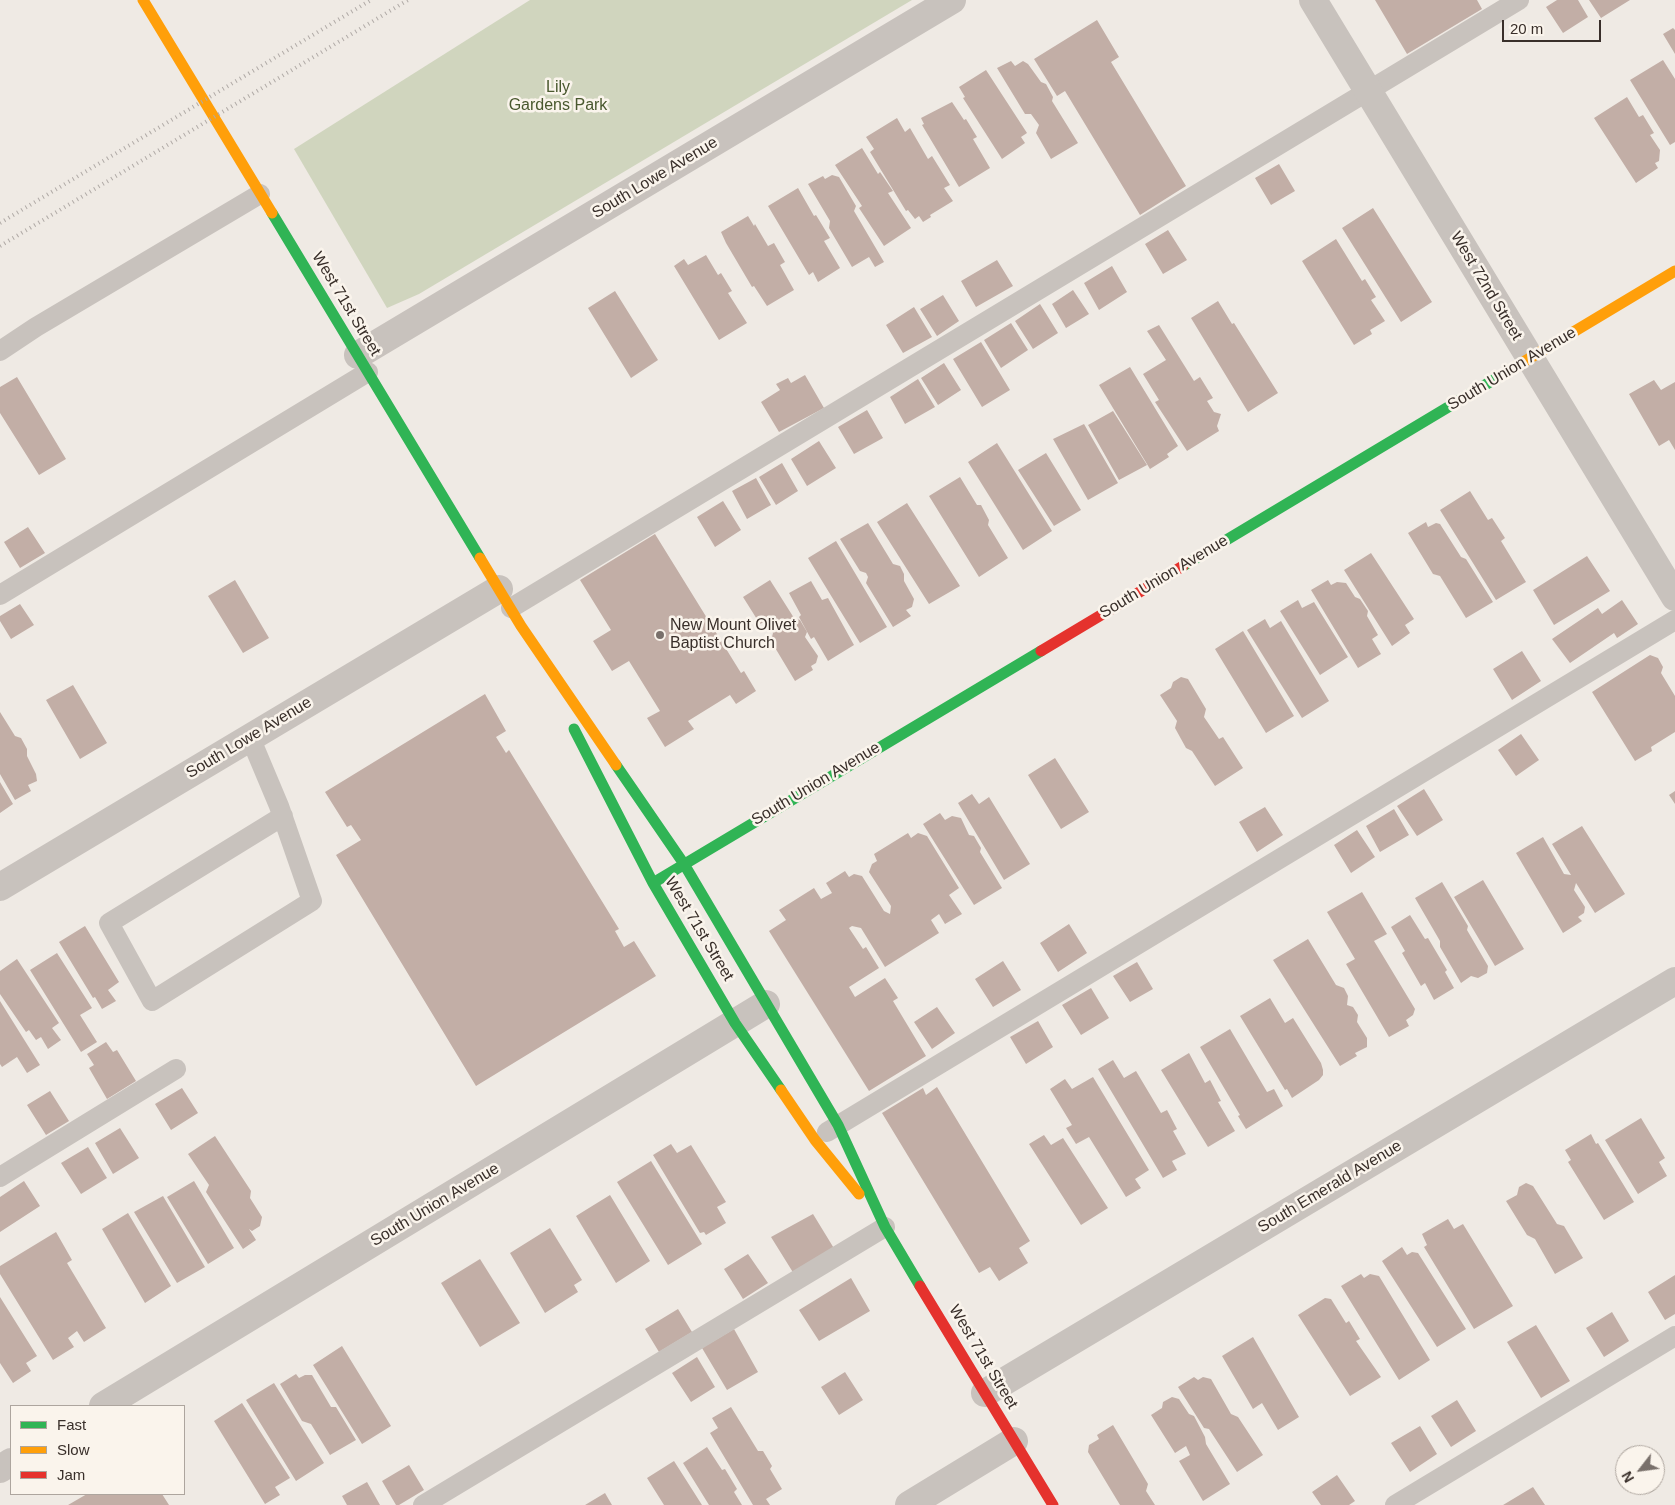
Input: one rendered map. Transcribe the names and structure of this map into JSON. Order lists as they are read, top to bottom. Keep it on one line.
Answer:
{"streets":{"main road":["West 71st Street","South Union Avenue"],"street":["South Lowe Avenue","West 72nd Street","South Emerald Avenue"]},"crossings":[["South Lowe Avenue","West 71st Street"],["West 72nd Street","South Union Avenue"],["West 71st Street","South Union Avenue"],["West 71st Street","South Emerald Avenue"]],"parks":["Lily Gardens Park"],"places":["New Mount Olivet Baptist Church"],"legend":["Fast","Slow","Jam"],"scale_bar":"20 m","north":"bottom left"}
